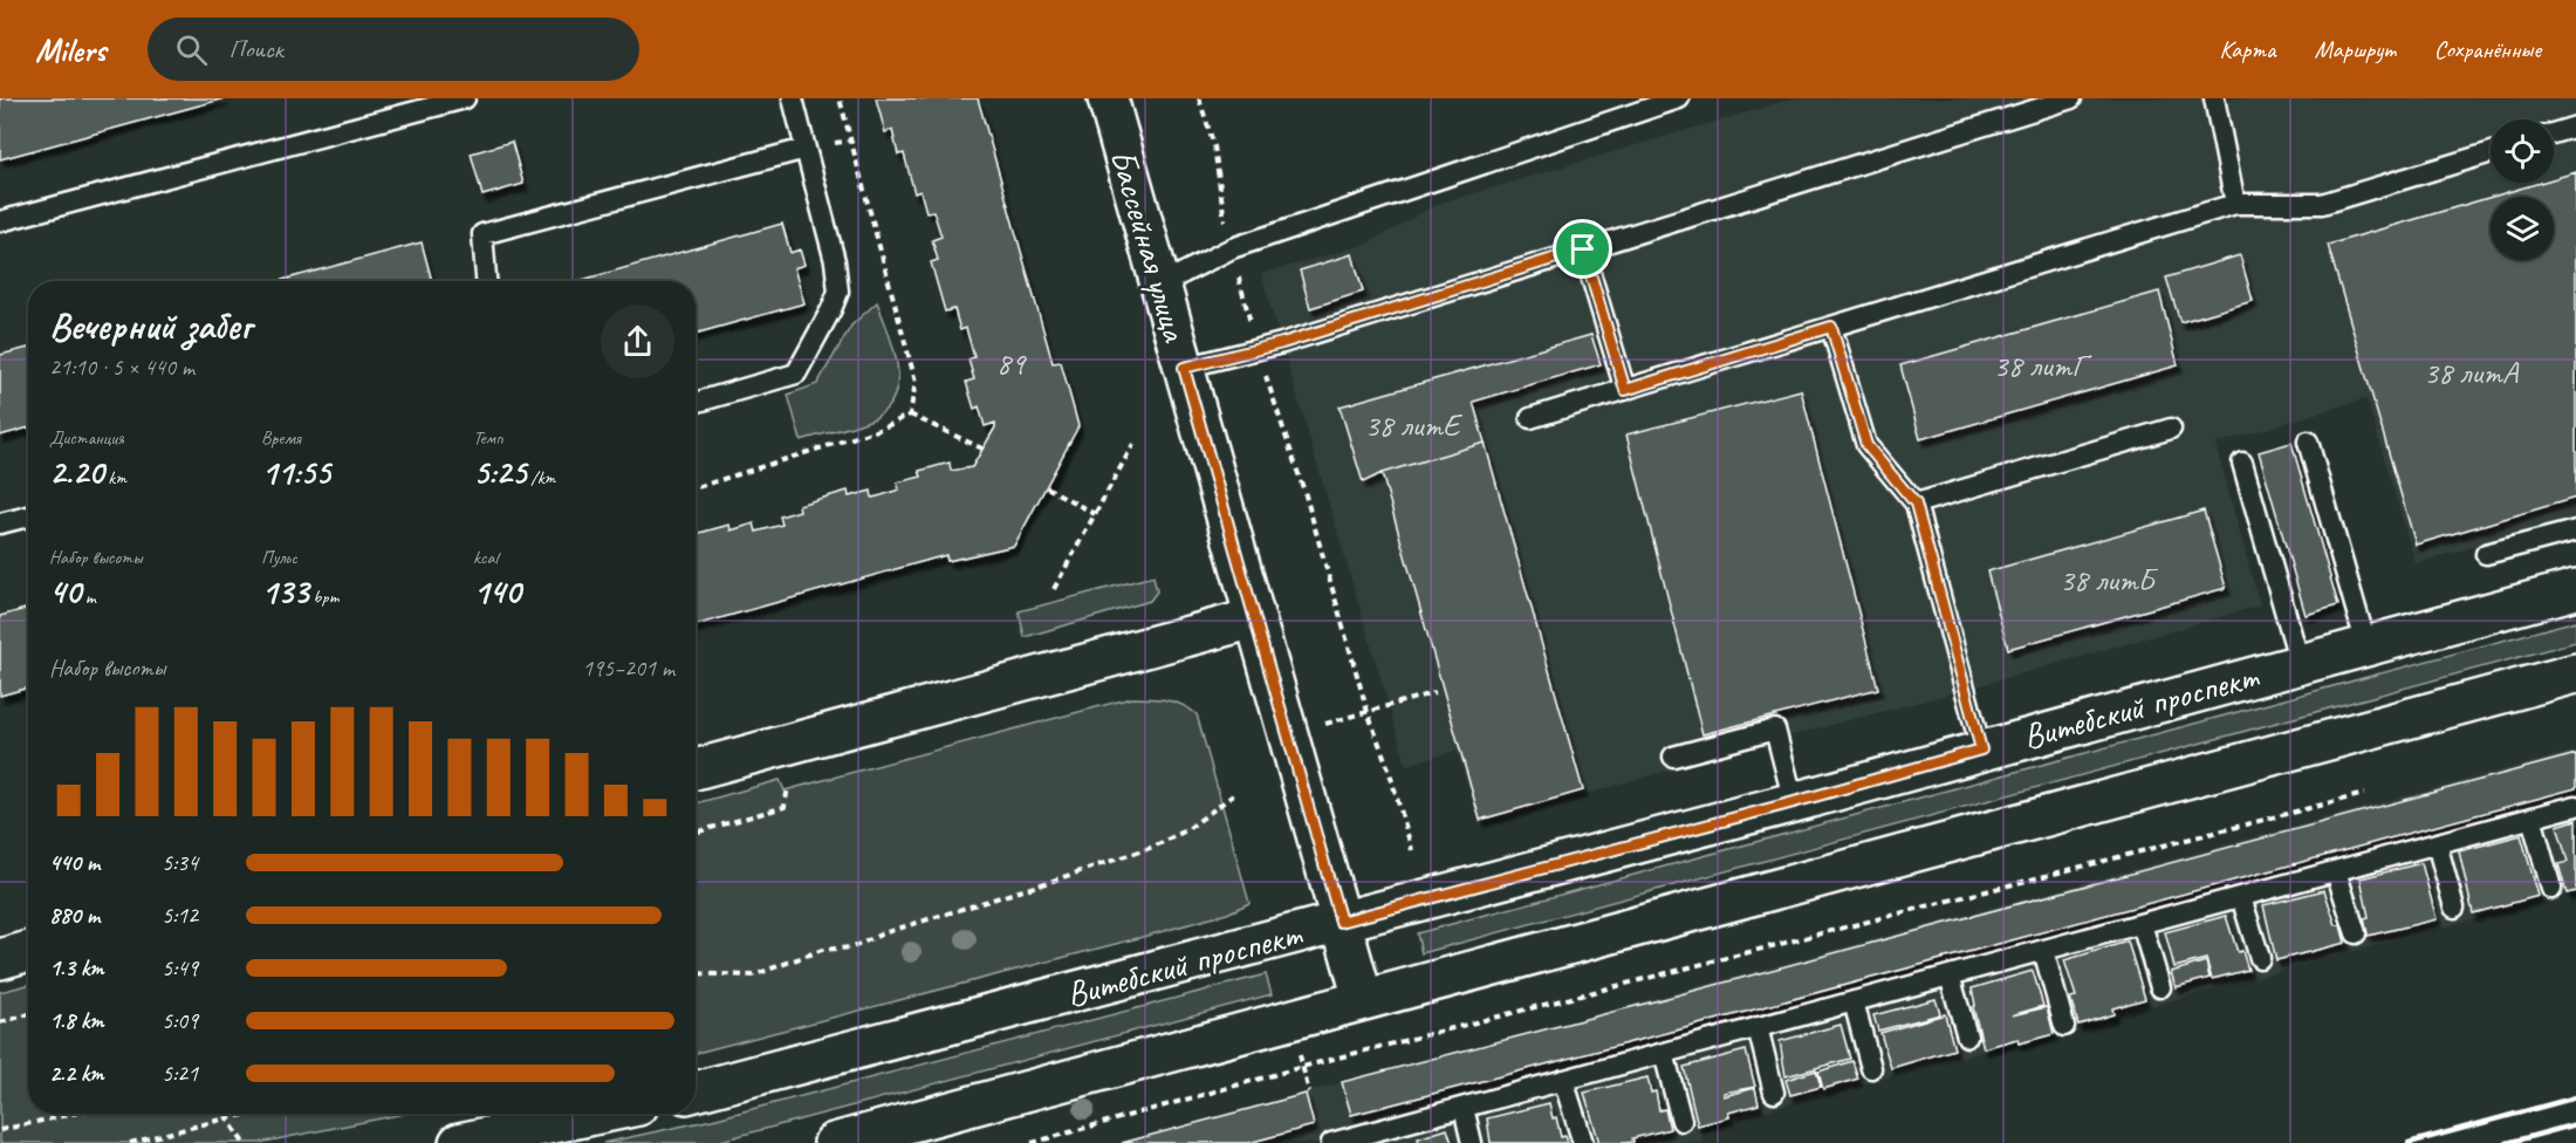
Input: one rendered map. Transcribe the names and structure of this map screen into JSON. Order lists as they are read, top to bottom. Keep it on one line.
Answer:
{"streets":{"main road":["Бассейная улица","Витебский проспект"]},"crossings":[["Бассейная улица","Витебский проспект"]],"house_numbers":["89","38 литГ","38 литА","38 литЕ","38 литБ"],"page":{"header":"Milers","search":"Поиск","nav":["Карта","Маршрут","Сохранённые"],"heading":["Вечерний забег","21:10 · 5 × 440 m"],"stats":[["Дистанция","2.20 km"],["Время","11:55"],["Темп","5:25 /km"],["Набор высоты","40 m"],["Пульс","133 bpm"],["kcal","140"]],"chart":["Набор высоты","195–201 m"],"list":[{"name":"440 m","note":"5:34"},{"name":"880 m","note":"5:12"},{"name":"1.3 km","note":"5:49"},{"name":"1.8 km","note":"5:09"},{"name":"2.2 km","note":"5:21"}]}}
